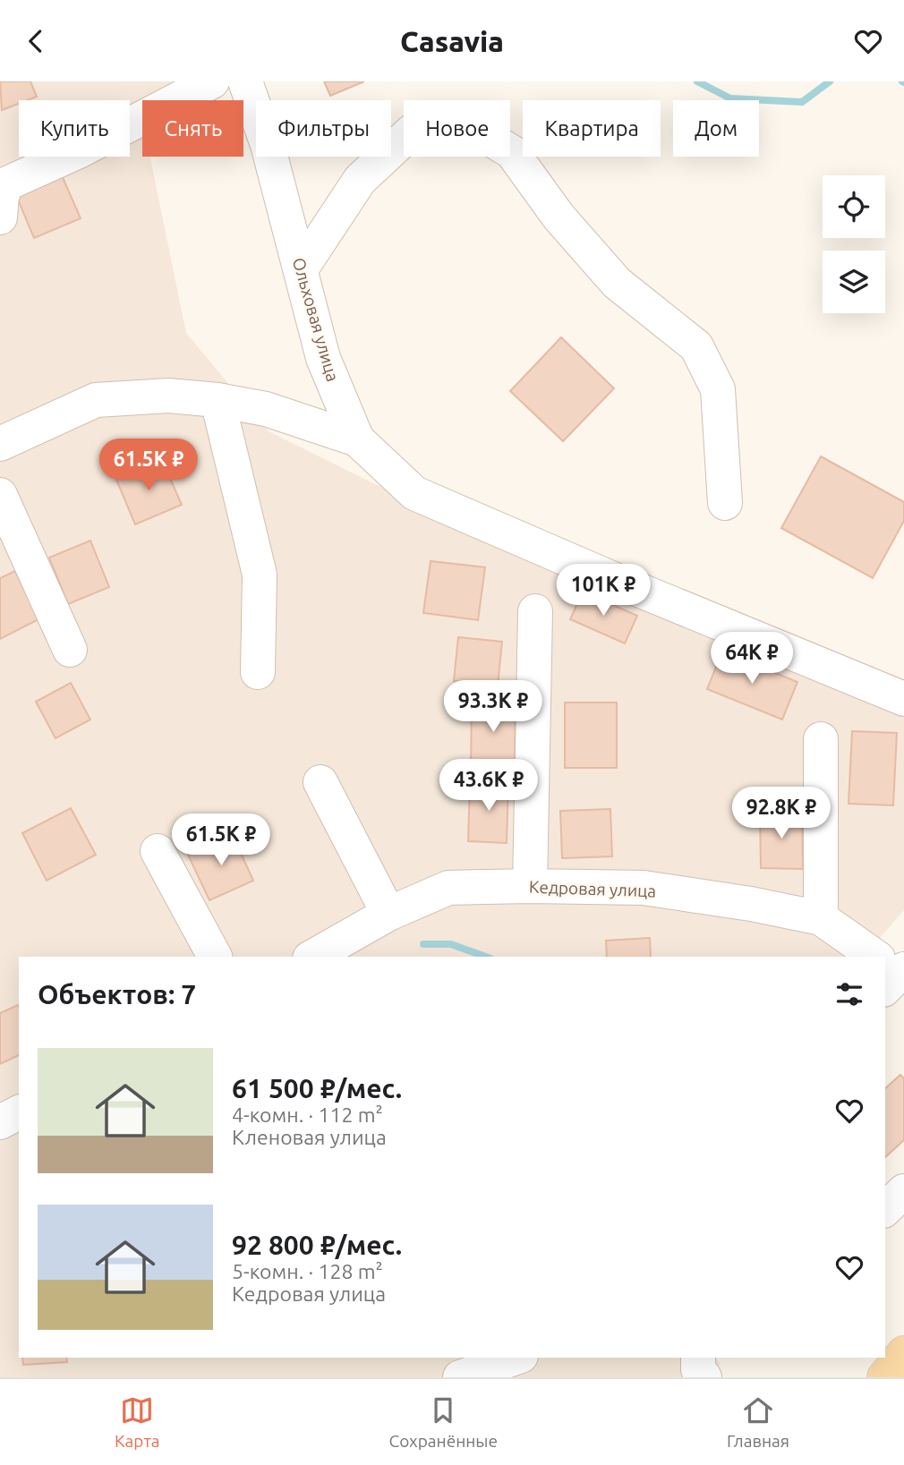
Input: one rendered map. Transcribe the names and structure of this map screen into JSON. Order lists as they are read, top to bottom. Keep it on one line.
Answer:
{"streets":{"street":["Ольховая улица","Кедровая улица"]},"page":{"header":"Casavia","chip":["Купить","Снять","Фильтры","Новое","Квартира","Дом"],"price":["61.5K ₽","101K ₽","64K ₽","93.3K ₽","43.6K ₽","92.8K ₽","61.5K ₽"],"heading":"Объектов: 7","list":[{"name":"61 500 ₽/мес.","note":"4-комн. · 112 m² · Кленовая улица"},{"name":"92 800 ₽/мес.","note":"5-комн. · 128 m² · Кедровая улица"}],"tabs":["Карта","Сохранённые","Главная"]}}
